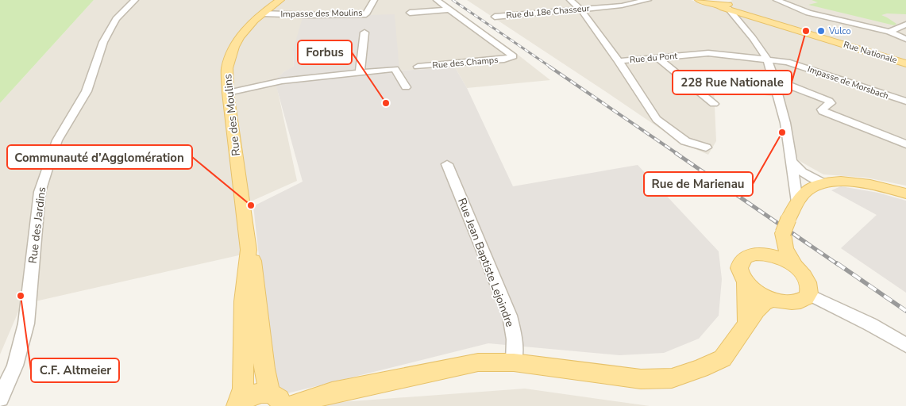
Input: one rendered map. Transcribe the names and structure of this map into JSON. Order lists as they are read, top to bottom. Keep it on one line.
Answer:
{"streets":{"main road":["Rue Nationale","Rue des Moulins"],"street":["Rue du 18e Chasseur","Impasse des Moulins","Rue du Pont","Rue des Champs","Impasse de Morsbach","Rue des Jardins","Rue Jean Baptiste Lejoindre"]},"crossings":[["Rue du 18e Chasseur","Rue du Pont"],["Impasse des Moulins","Rue des Moulins"],["Rue du Pont","Impasse de Morsbach"]],"places":["228 Rue Nationale","Vulco","Forbus","Rue de Marienau","Communauté d’Agglomération","C.F. Altmeier"]}
